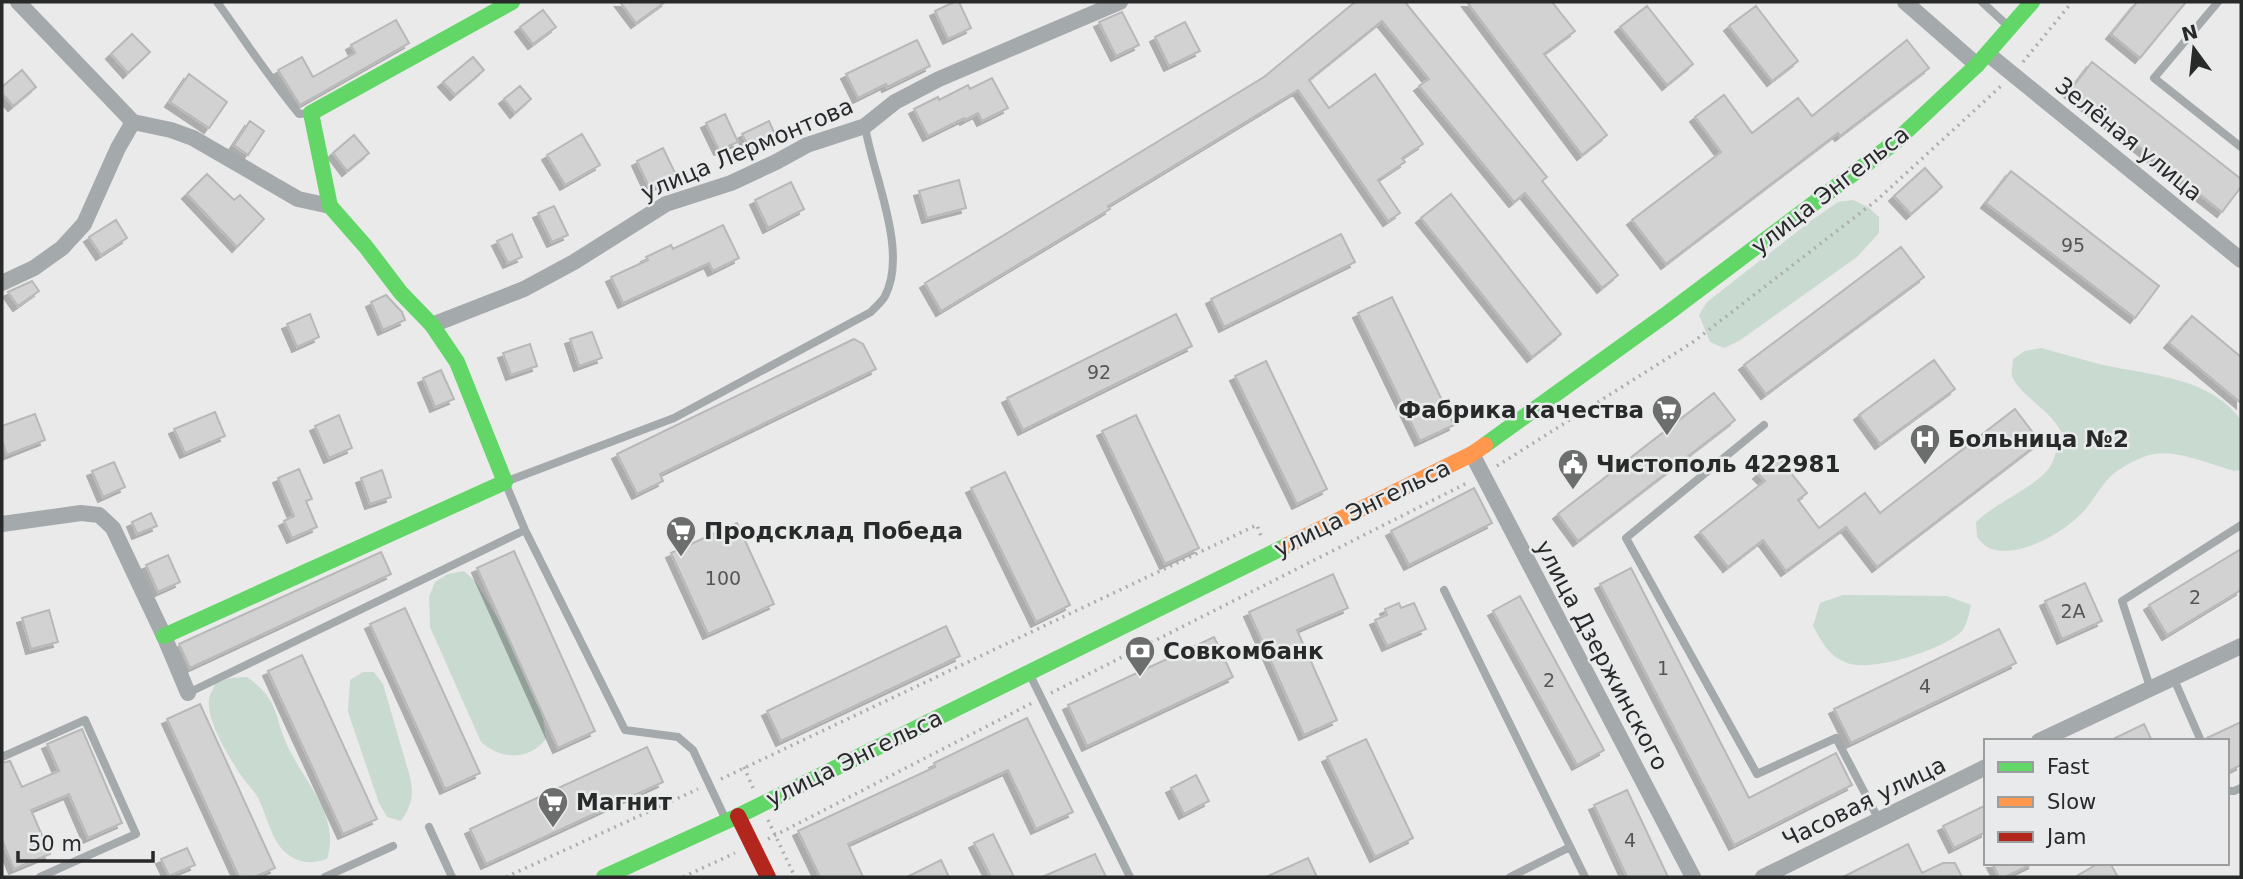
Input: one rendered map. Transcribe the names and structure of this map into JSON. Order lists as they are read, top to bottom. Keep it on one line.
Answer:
{"streets":{"main road":["улица Энгельса"],"street":["Зелёная улица","улица Лермонтова","улица Дзержинского","Часовая улица"]},"crossings":[["Зелёная улица","улица Энгельса"],["улица Энгельса","улица Дзержинского"]],"places":{"supermarket":["Фабрика качества","Продсклад Победа","Магнит"],"hospital":["Больница №2"],"public building":["Чистополь 422981"],"bank":["Совкомбанк"]},"house_numbers":["95","92","100","2","2А","1","2","4","4"],"legend":["Fast","Slow","Jam"],"scale_bar":"50 m","north":"top"}
